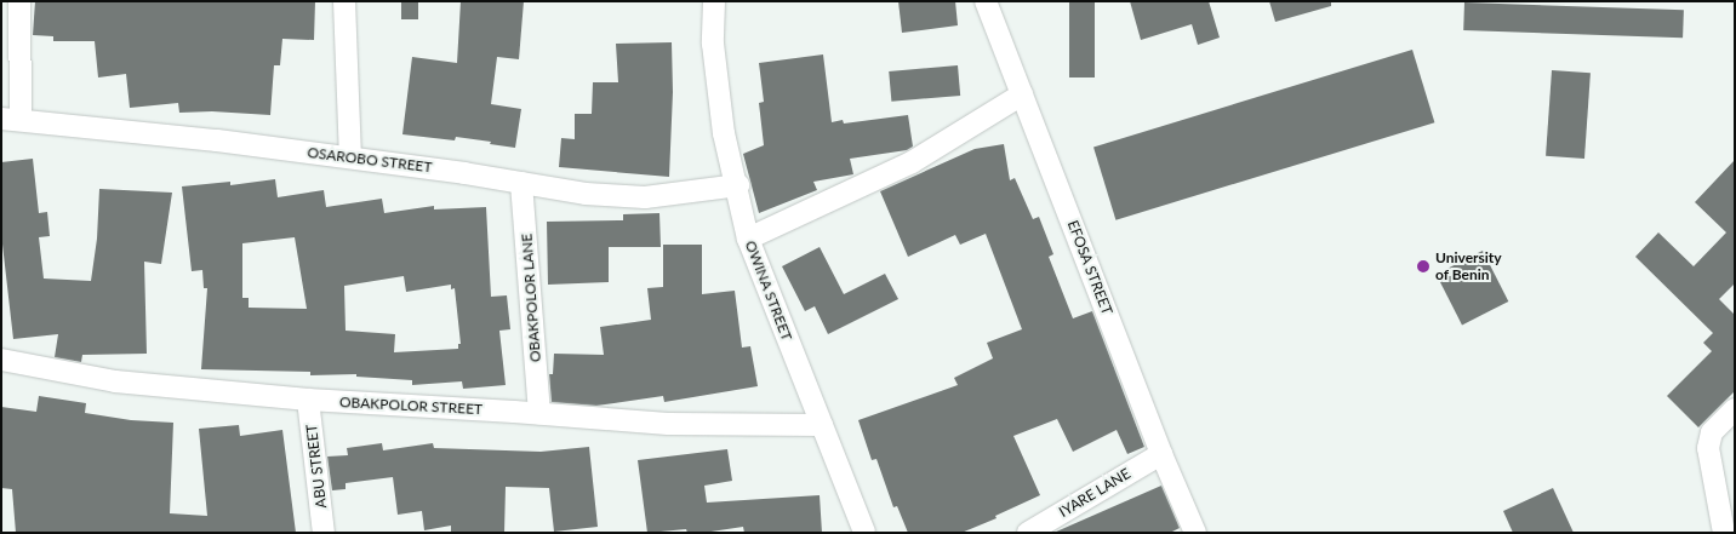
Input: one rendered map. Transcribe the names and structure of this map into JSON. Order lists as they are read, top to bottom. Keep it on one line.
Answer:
{"streets":{"street":["OSAROBO STREET","EFOSA STREET","OWINA STREET","OBAKPOLOR LANE","OBAKPOLOR STREET","ABU STREET","IYARE LANE"]},"crossings":[["OSAROBO STREET","OWINA STREET"],["OSAROBO STREET","OBAKPOLOR LANE"],["EFOSA STREET","IYARE LANE"],["OWINA STREET","OBAKPOLOR STREET"],["OBAKPOLOR LANE","OBAKPOLOR STREET"],["OBAKPOLOR STREET","ABU STREET"]],"places":["University of Benin"]}
